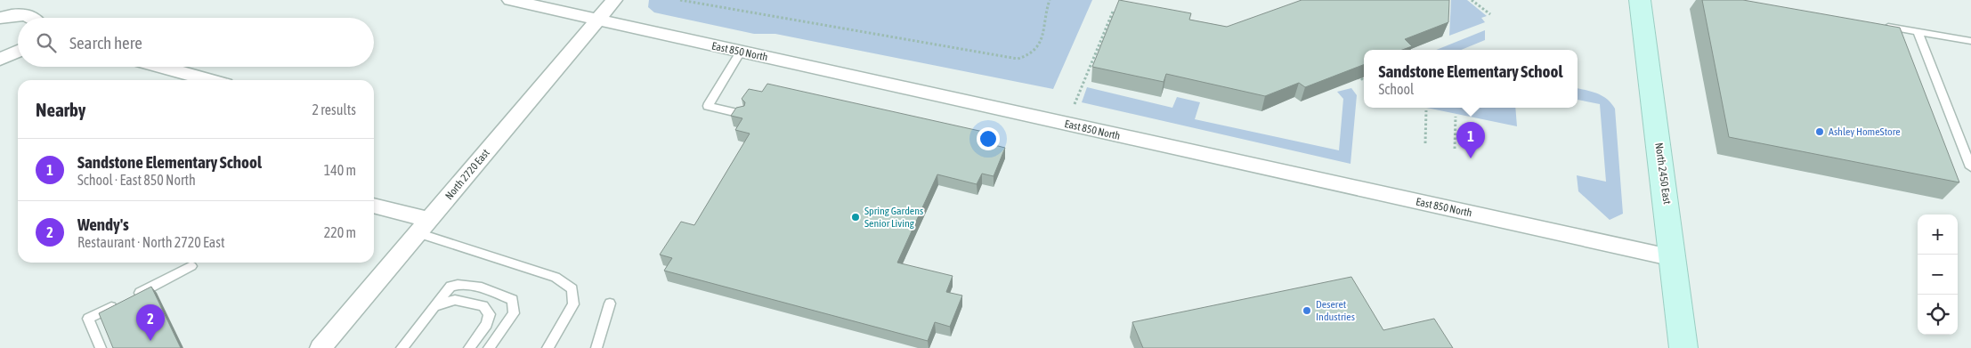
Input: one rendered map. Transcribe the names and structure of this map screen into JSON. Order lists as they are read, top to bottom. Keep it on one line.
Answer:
{"streets":{"street":["East 850 North","North 2450 East","North 2720 East"]},"crossings":[["East 850 North","North 2450 East"],["East 850 North","North 2720 East"]],"places":["Ashley HomeStore","Spring Gardens Senior Living","Deseret Industries"],"page":{"search":"Search here","popup":["Sandstone Elementary School","School"],"heading":["Nearby","2 results"],"pins":["1","2"],"list":[{"mark":"1","name":"Sandstone Elementary School","note":"School · East 850 North","value":"140 m"},{"mark":"2","name":"Wendy's","note":"Restaurant · North 2720 East","value":"220 m"}],"map_buttons":["+","−"]}}
